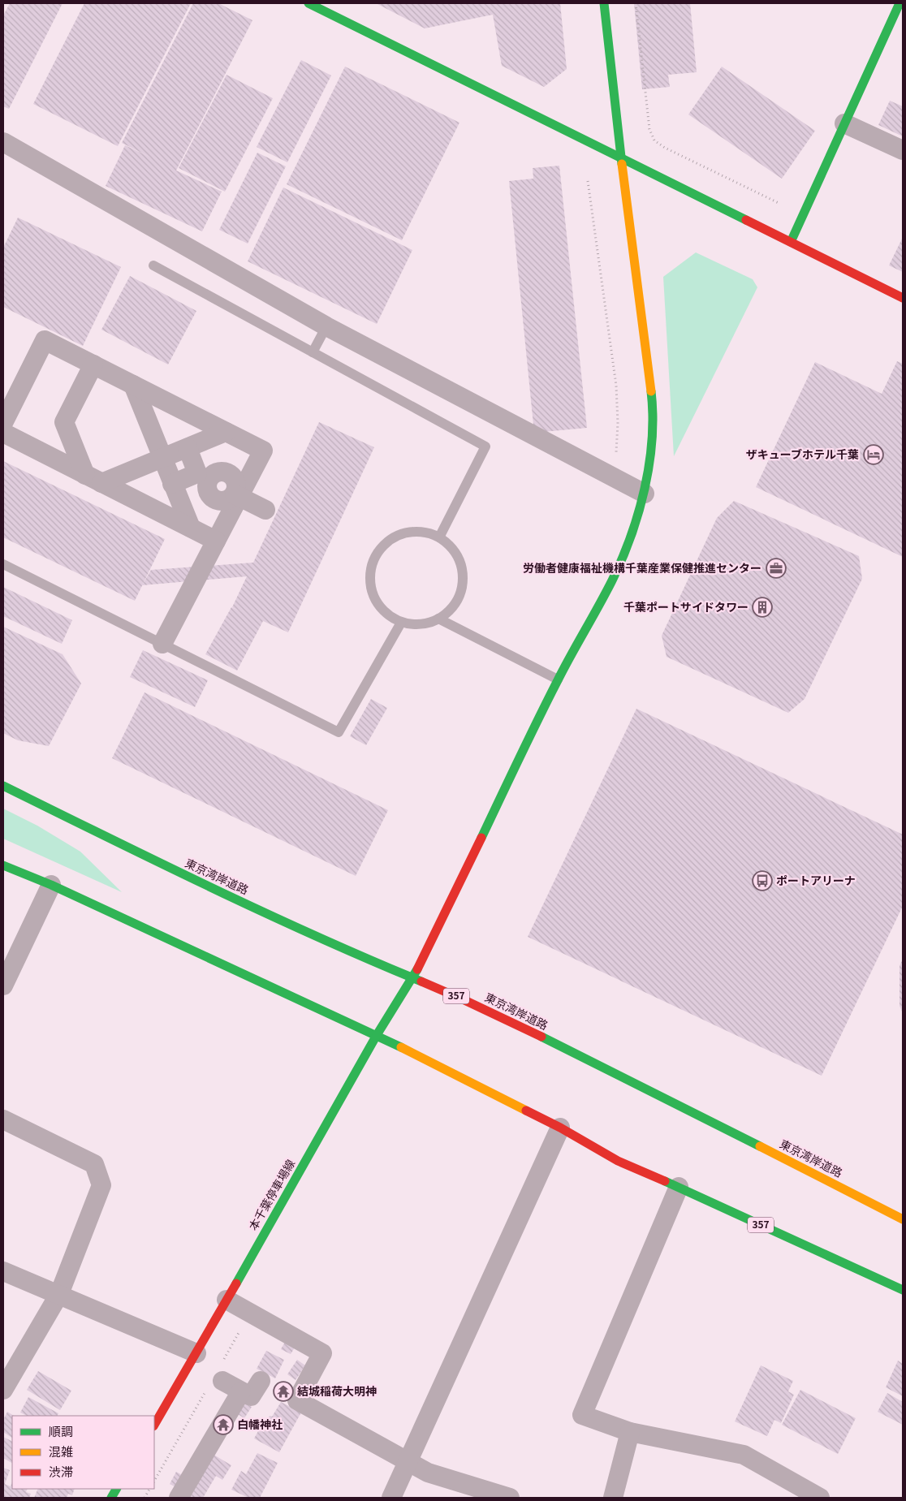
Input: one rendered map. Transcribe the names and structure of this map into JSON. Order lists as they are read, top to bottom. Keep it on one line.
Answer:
{"streets":{"main road":["東京湾岸道路","357","本千葉停車場線"]},"crossings":[["東京湾岸道路","本千葉停車場線"],["357","本千葉停車場線"]],"places":{"hotel":["ザキューブホテル千葉"],"office":["労働者健康福祉機構千葉産業保健推進センター"],"building":["千葉ポートサイドタワー"],"bus stop":["ポートアリーナ"],"temple":["結城稲荷大明神","白幡神社"]},"legend":["順調","混雑","渋滞"]}
